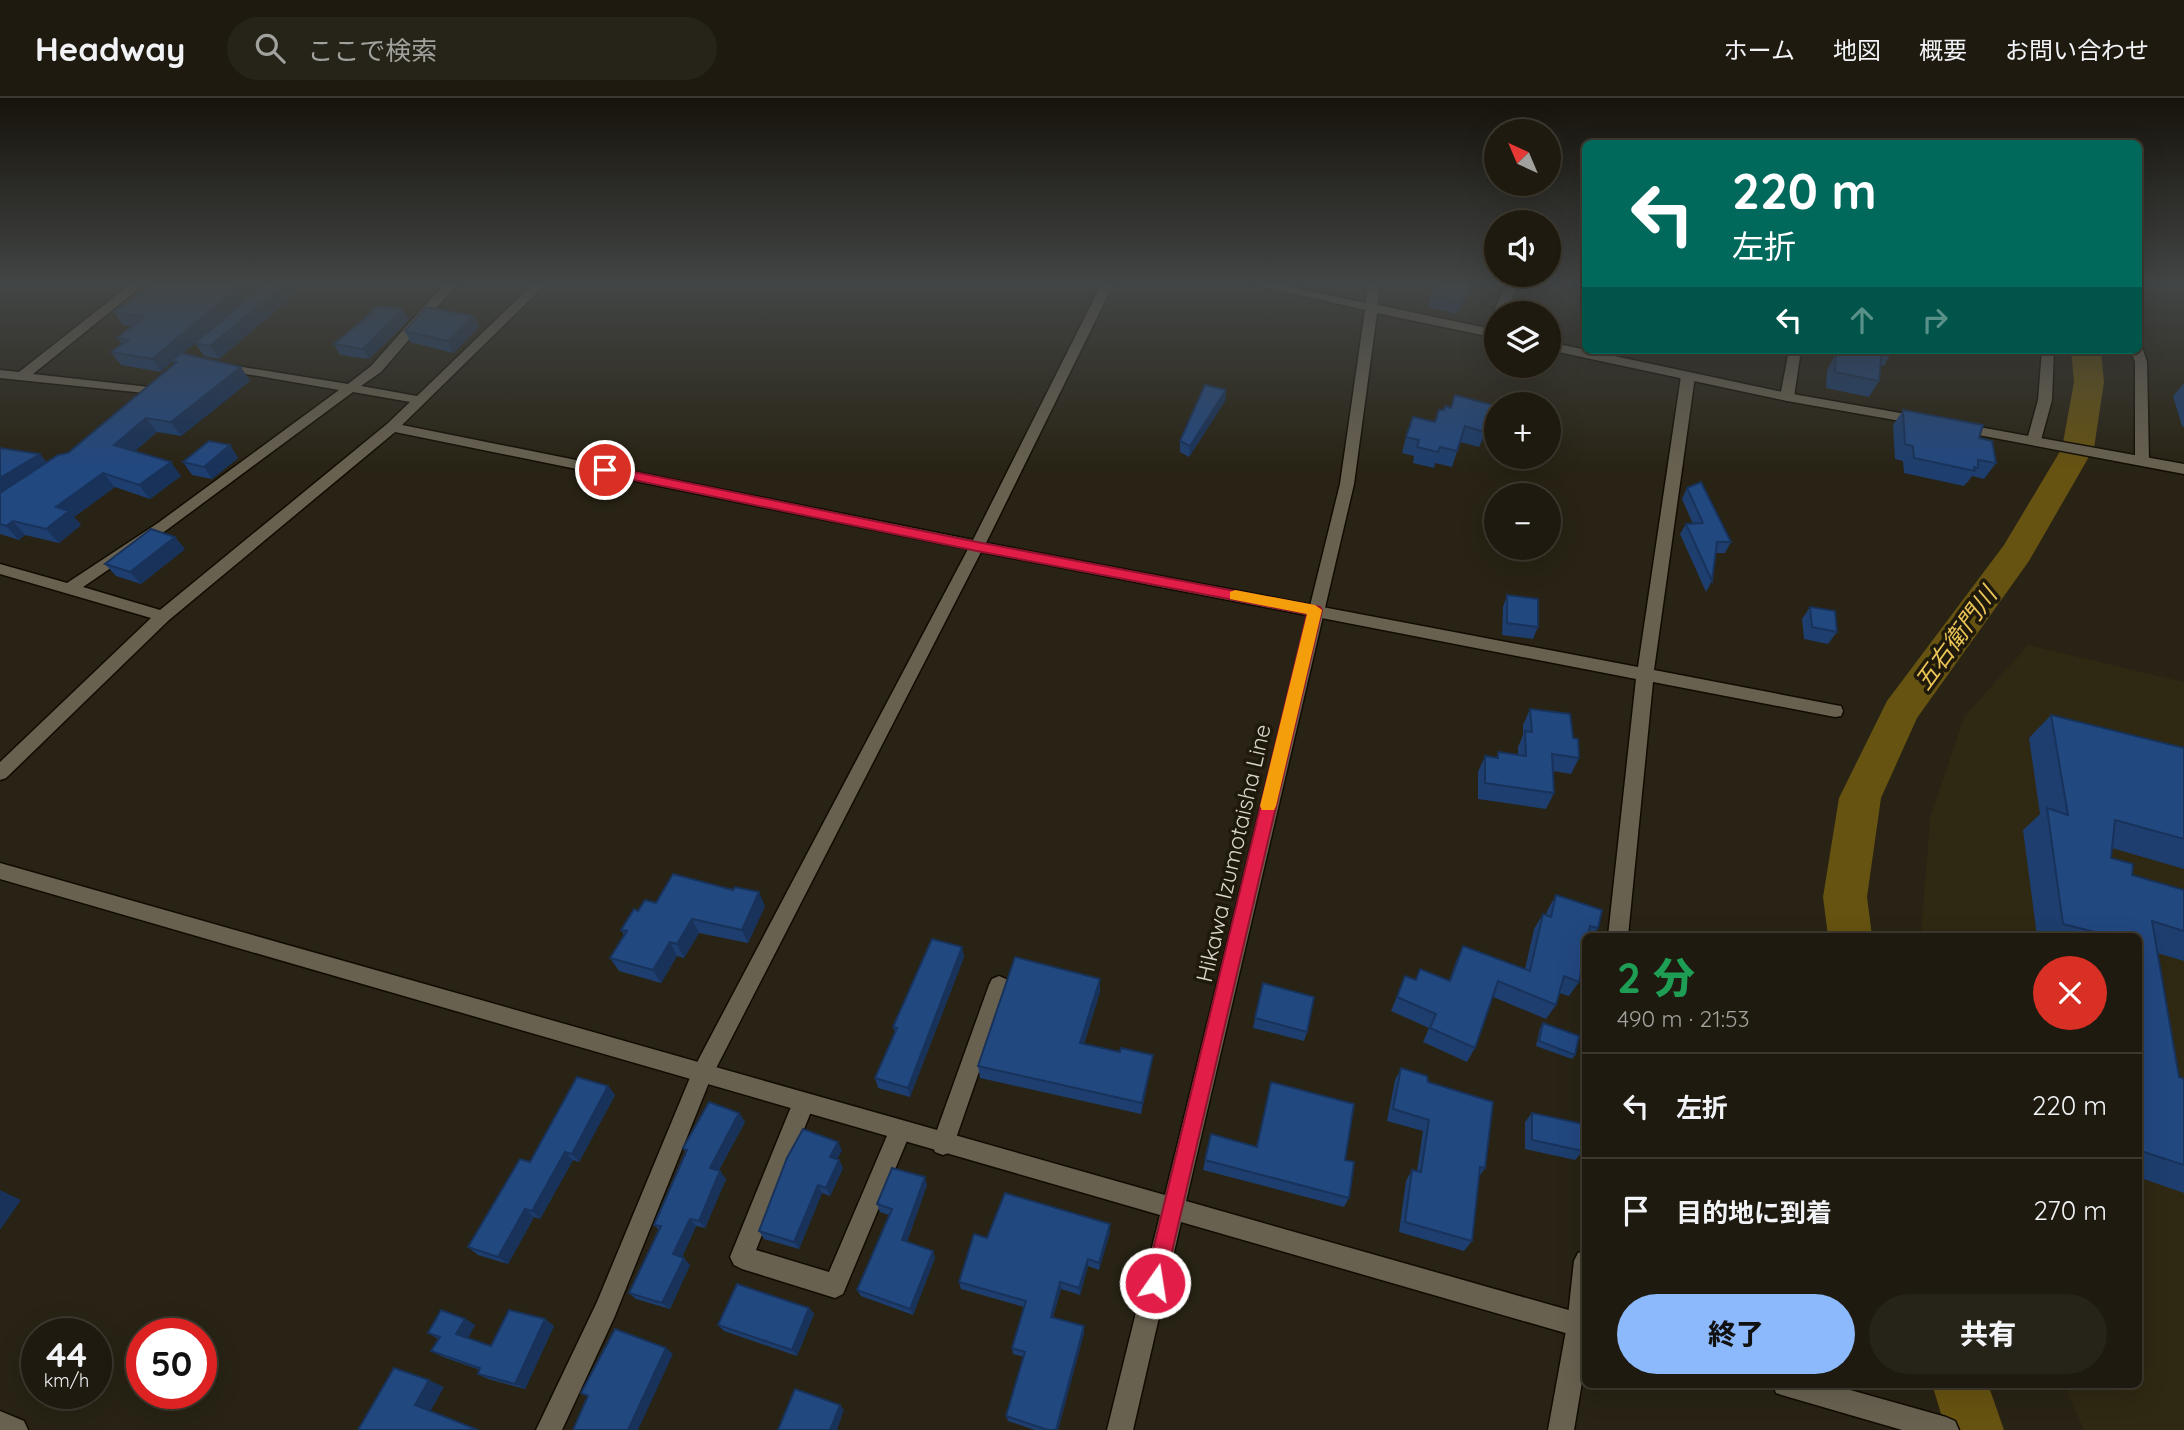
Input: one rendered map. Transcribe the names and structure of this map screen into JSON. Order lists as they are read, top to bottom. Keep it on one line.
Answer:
{"streets":{"street":["Hikawa Izumotaisha Line"]},"water":["五右衛門川"],"north":"top left","page":{"header":"Headway","search":"ここで検索","nav":["ホーム","地図","概要","お問い合わせ"],"map_buttons":["+","−"],"turn":["220 m","左折"],"heading":["2 分","490 m · 21:53"],"list":[{"name":"左折","value":"220 m"},{"name":"目的地に到着","value":"270 m"}],"buttons":["終了","共有"],"speed":"44 km/h","limit":"50"}}
